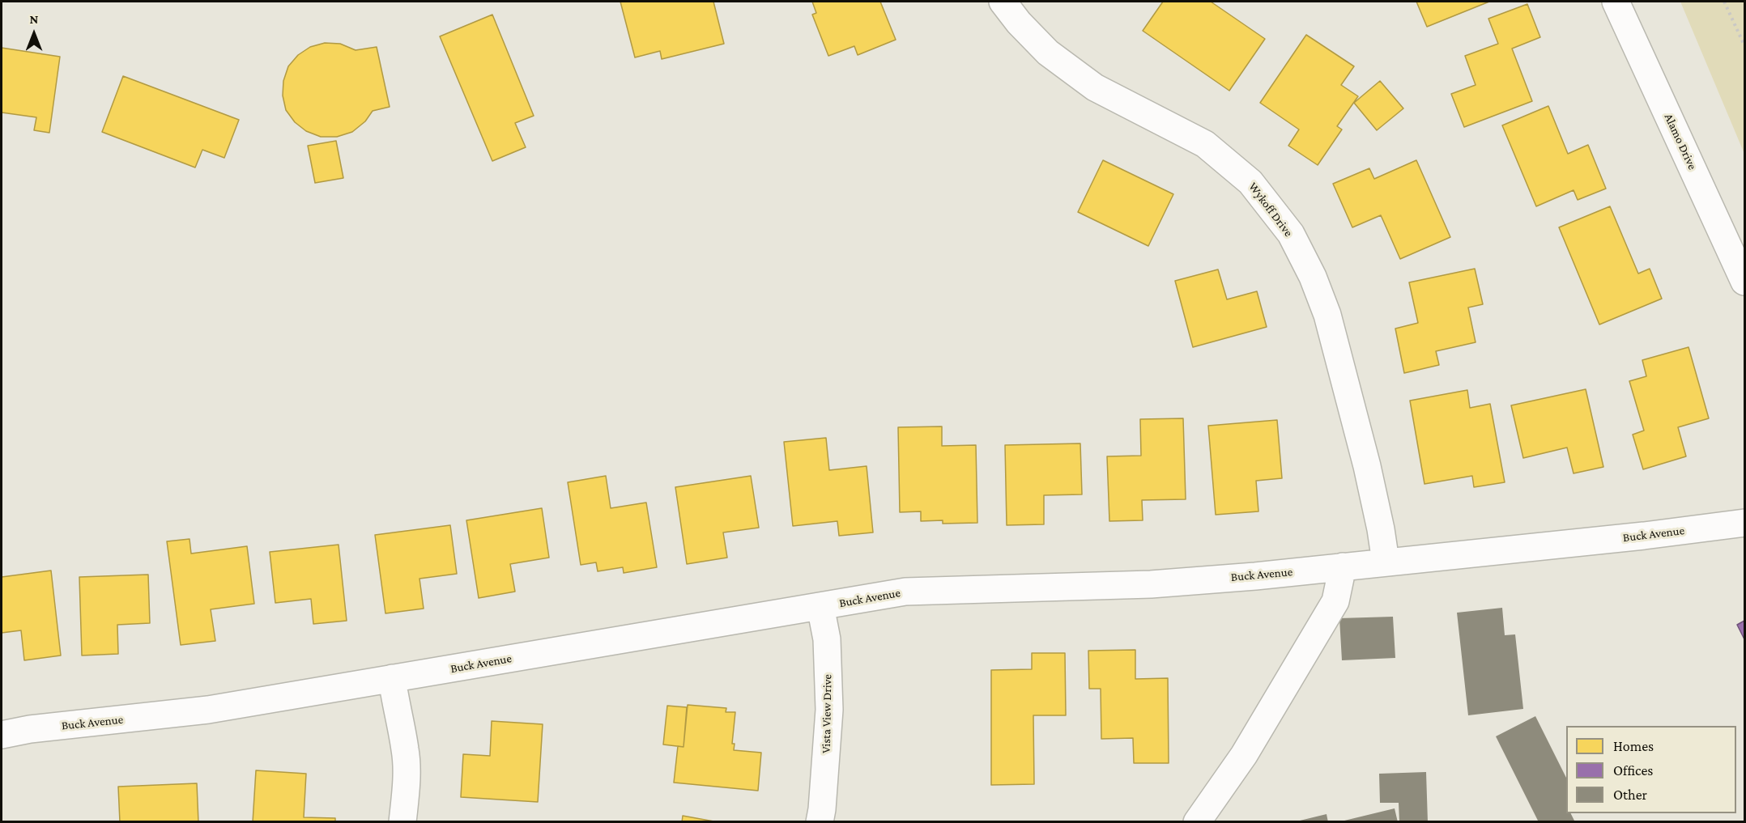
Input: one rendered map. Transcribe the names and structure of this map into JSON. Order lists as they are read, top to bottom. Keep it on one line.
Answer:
{"streets":{"street":["Alamo Drive","Wykoff Drive","Buck Avenue","Vista View Drive"]},"crossings":[["Wykoff Drive","Buck Avenue"],["Buck Avenue","Vista View Drive"]],"legend":["Homes","Offices","Other"],"north":"top"}
